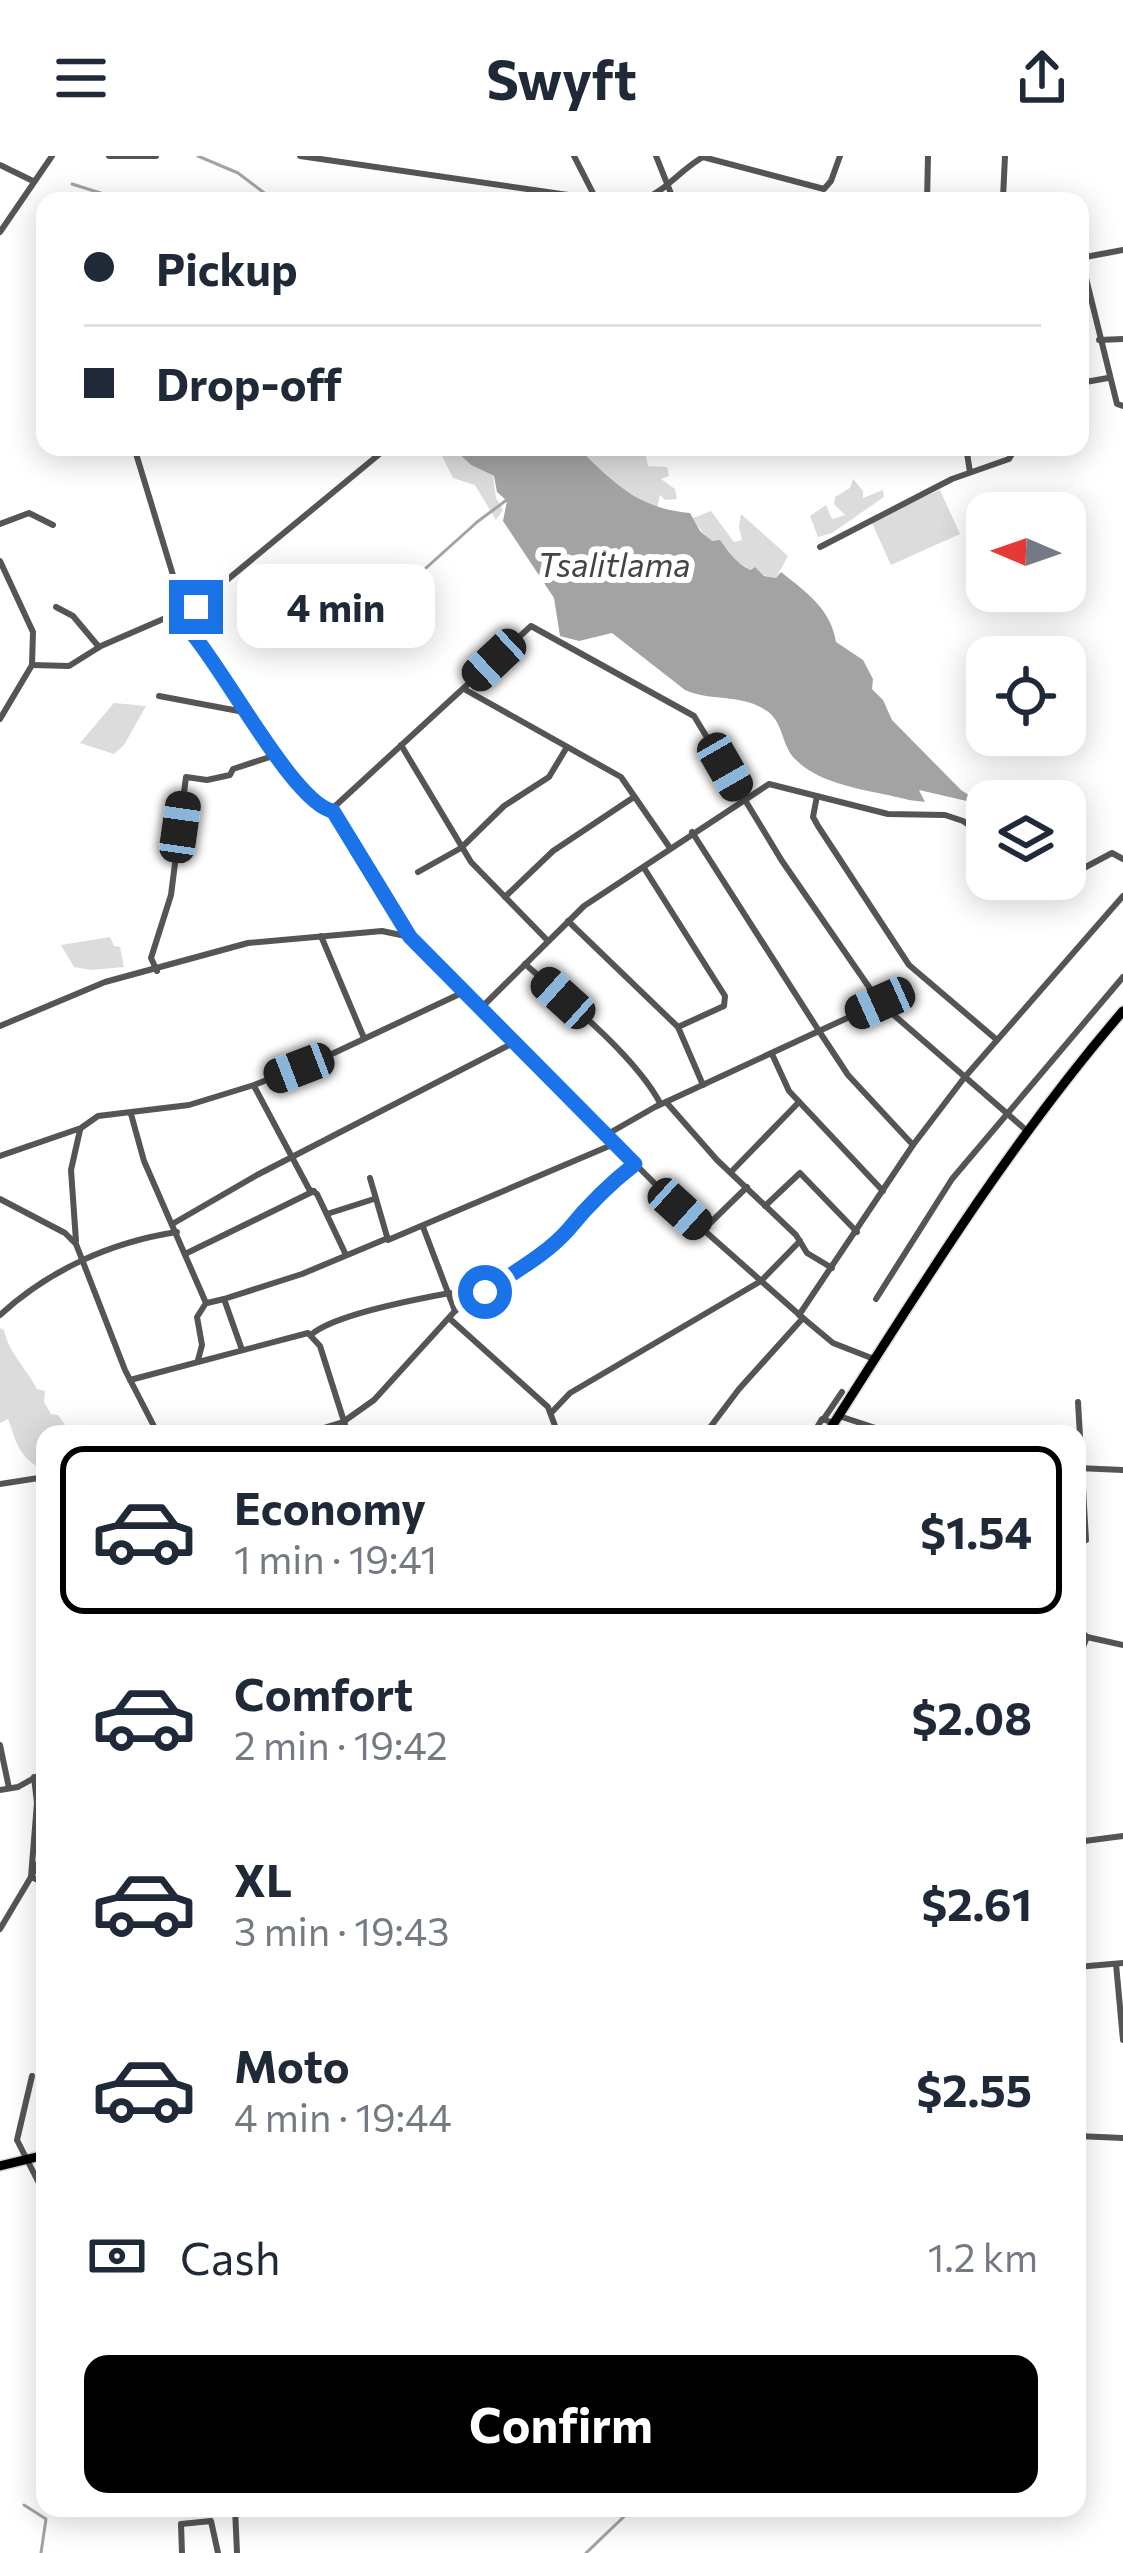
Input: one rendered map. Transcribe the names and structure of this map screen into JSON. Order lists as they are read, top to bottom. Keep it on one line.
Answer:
{"water":["Tsalitlama"],"north":"left","page":{"header":"Swyft","banner":["Pickup","Drop-off"],"bubble":"4 min","list":[{"name":"Economy","note":"1 min · 19:41","value":"$1.54"},{"name":"Comfort","note":"2 min · 19:42","value":"$2.08"},{"name":"XL","note":"3 min · 19:43","value":"$2.61"},{"name":"Moto","note":"4 min · 19:44","value":"$2.55"}],"pay":["Cash","1.2 km"],"buttons":"Confirm"}}
